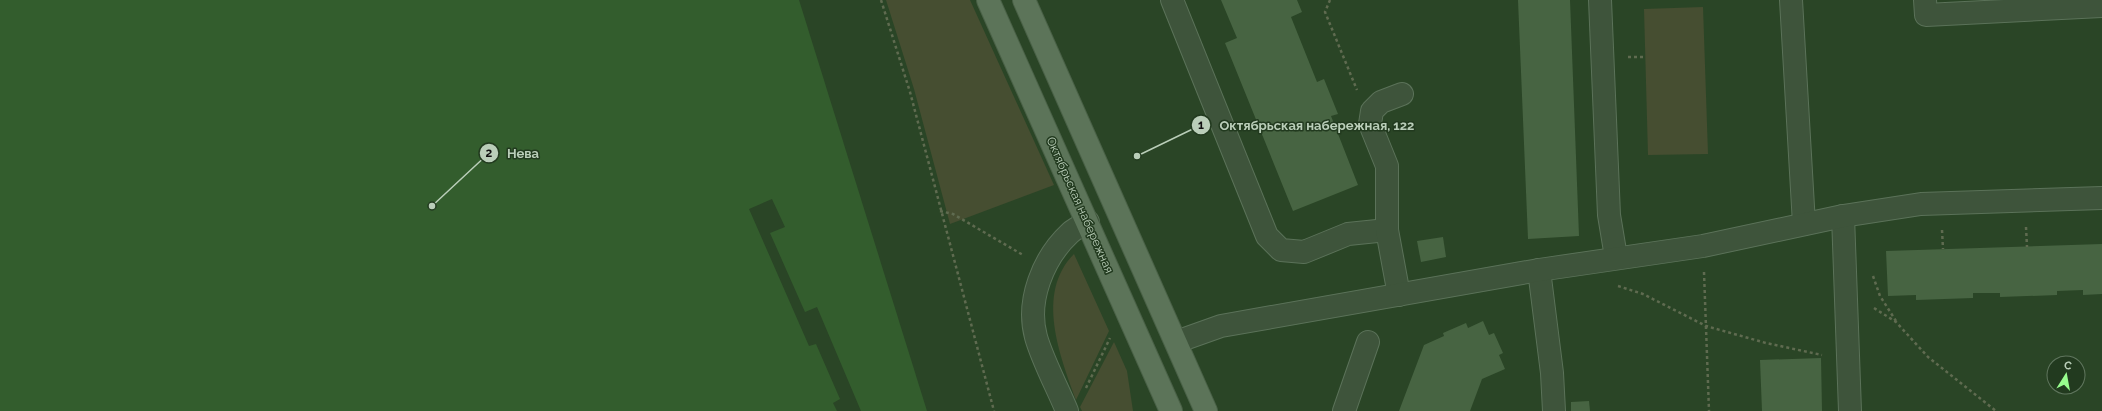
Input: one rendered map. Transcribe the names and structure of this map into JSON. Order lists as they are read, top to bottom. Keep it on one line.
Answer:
{"streets":{"main road":["Октябрьская набережная"]},"places":["Октябрьская набережная, 122","Нева"],"north":"top"}
